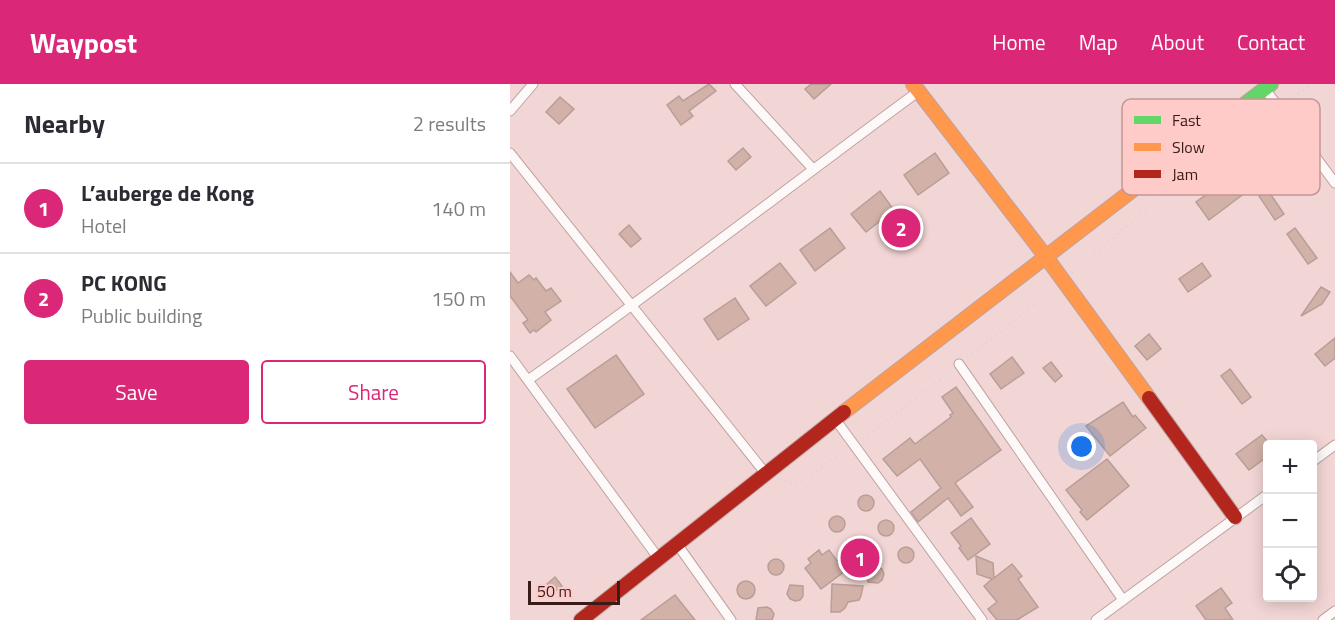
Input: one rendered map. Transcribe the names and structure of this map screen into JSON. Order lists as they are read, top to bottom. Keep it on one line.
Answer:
{"legend":["Fast","Slow","Jam"],"scale_bar":"50 m","page":{"header":"Waypost","nav":["Home","Map","About","Contact"],"heading":["Nearby","2 results"],"list":[{"mark":"1","name":"L’auberge de Kong","note":"Hotel","value":"140 m"},{"mark":"2","name":"PC KONG","note":"Public building","value":"150 m"}],"pins":["2","1"],"buttons":["Save","Share"],"map_buttons":["+","−"],"scale":"50 m"}}
